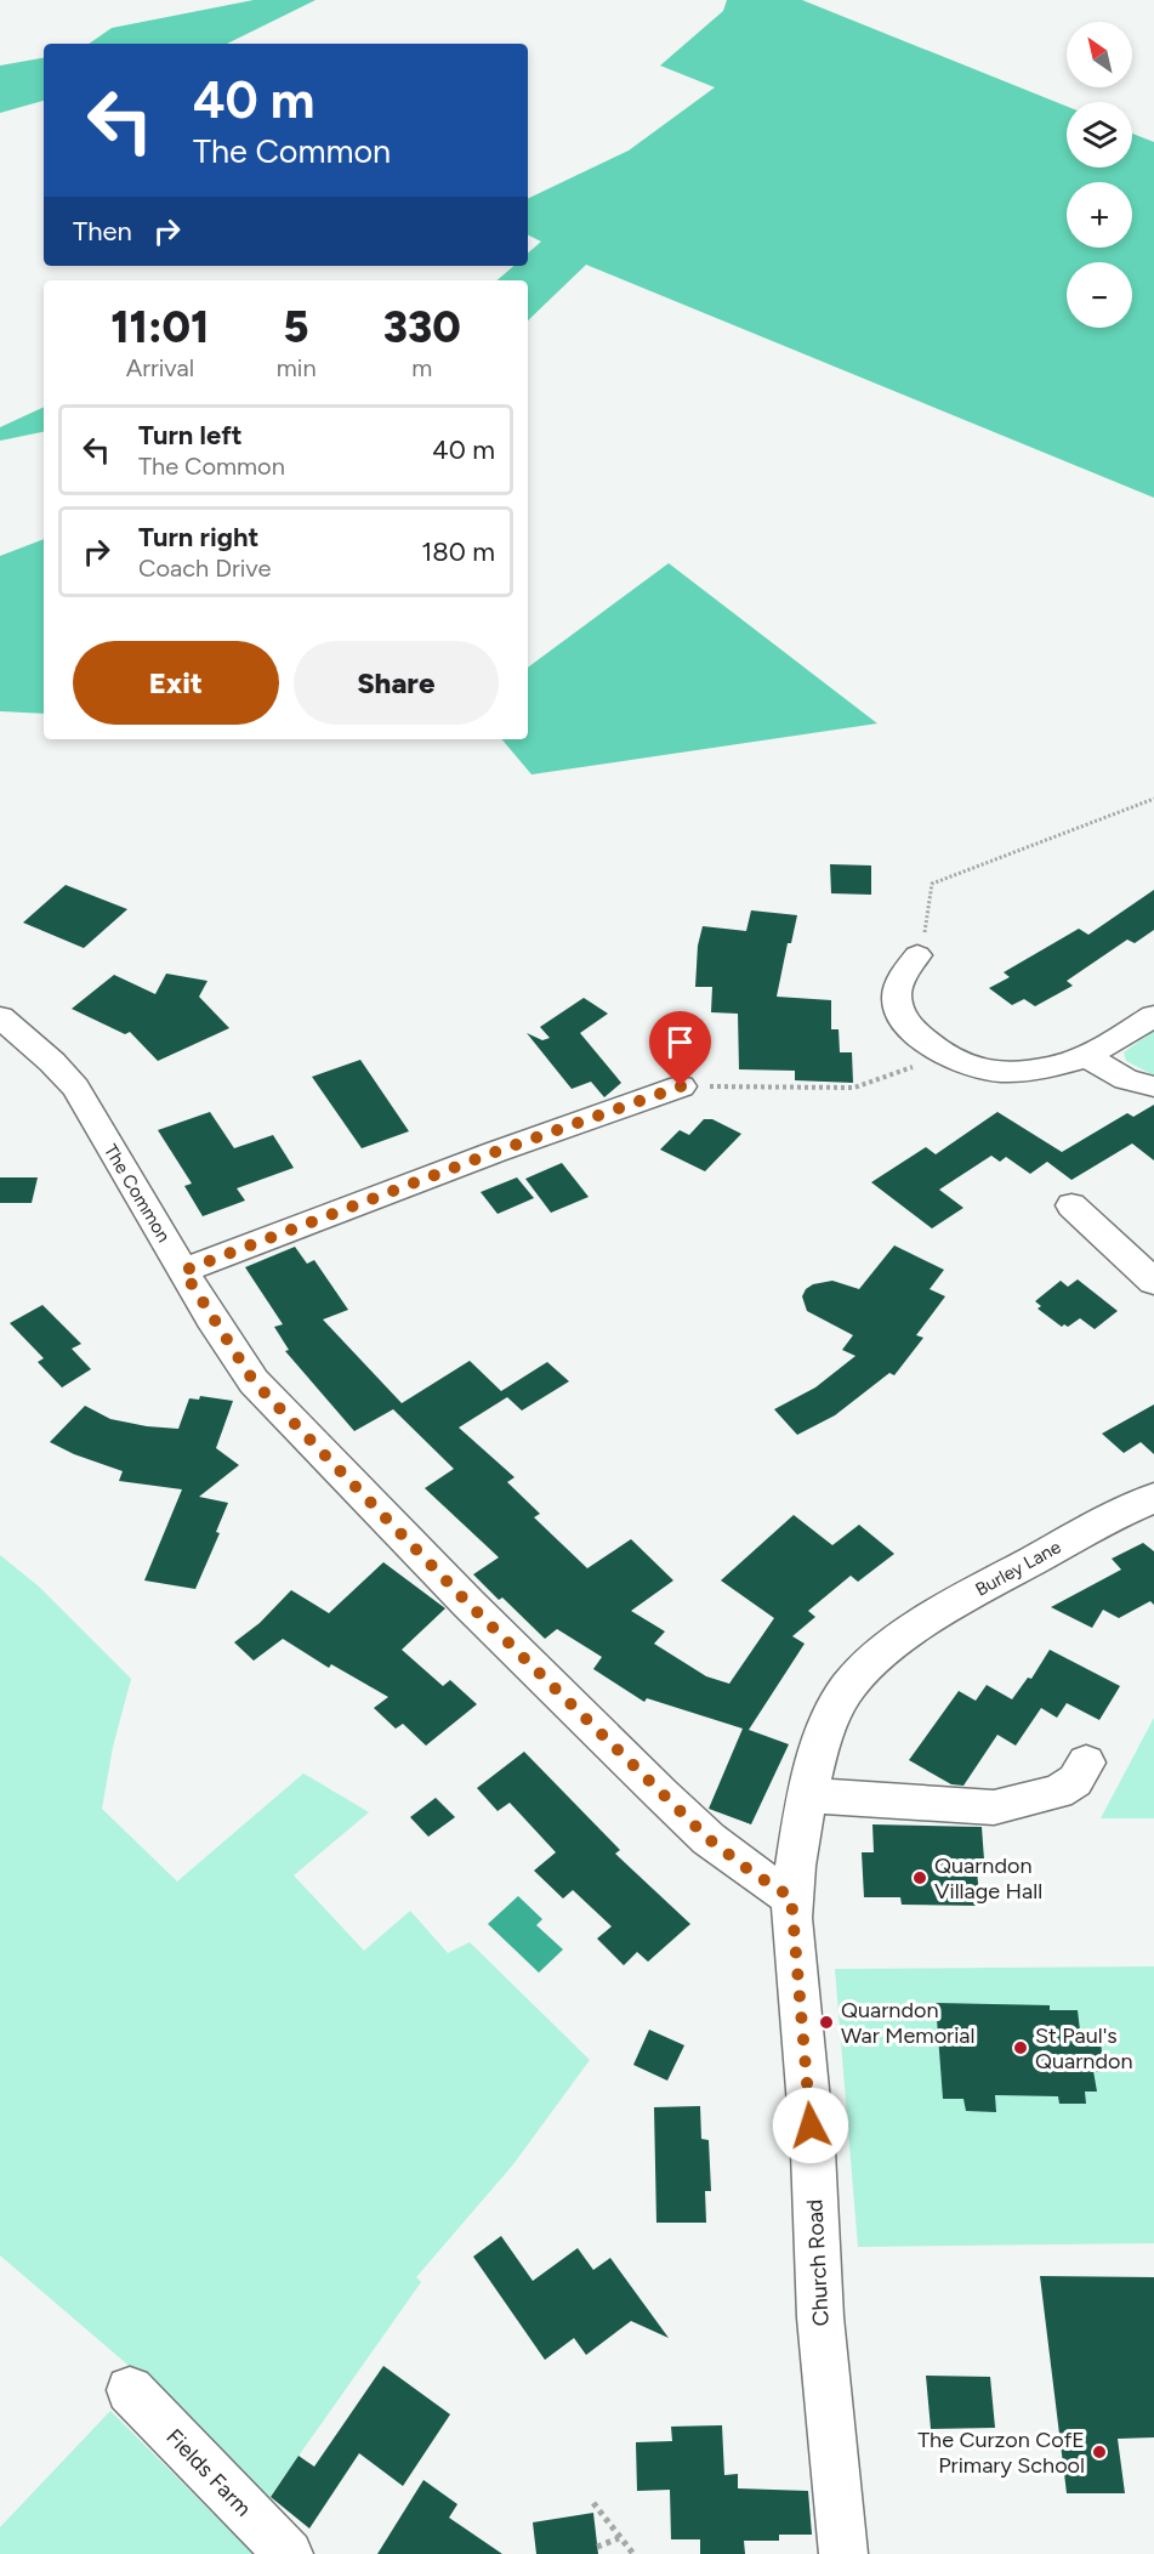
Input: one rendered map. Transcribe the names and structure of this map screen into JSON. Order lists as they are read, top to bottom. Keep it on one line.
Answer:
{"streets":{"street":["The Common","Burley Lane","Church Road","Fields Farm"]},"crossings":[["The Common","Church Road"],["Burley Lane","Church Road"]],"places":["Quarndon Village Hall","Quarndon War Memorial","St Paul's Quarndon","The Curzon CofE Primary School"],"north":"top left","page":{"map_buttons":["+","−"],"turn":["40 m","The Common"],"then":"Then","eta":["11:01","Arrival","5","min","330","m"],"list":[{"name":"Turn left","note":"The Common","value":"40 m"},{"name":"Turn right","note":"Coach Drive","value":"180 m"}],"buttons":["Exit","Share"]}}
